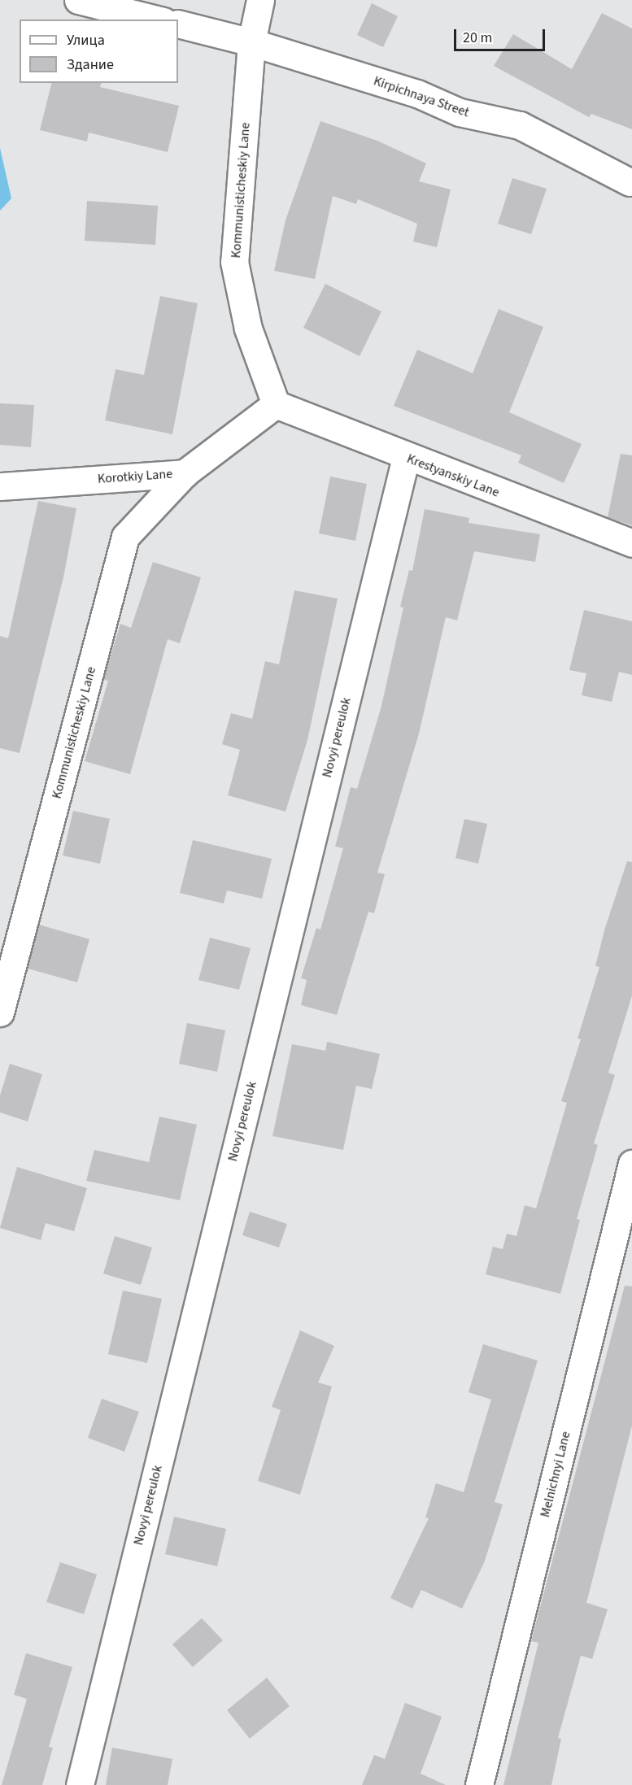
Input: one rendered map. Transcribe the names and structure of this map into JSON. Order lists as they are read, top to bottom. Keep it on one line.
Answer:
{"streets":{"street":["Kirpichnaya Street","Kommunisticheskiy Lane","Krestyanskiy Lane","Korotkiy Lane","Novyi pereulok","Melnichnyi Lane"]},"crossings":[["Kirpichnaya Street","Kommunisticheskiy Lane"],["Kommunisticheskiy Lane","Krestyanskiy Lane"],["Kommunisticheskiy Lane","Korotkiy Lane"],["Krestyanskiy Lane","Korotkiy Lane"],["Krestyanskiy Lane","Novyi pereulok"]],"legend":["Улица","Здание"],"scale_bar":"20 m"}
